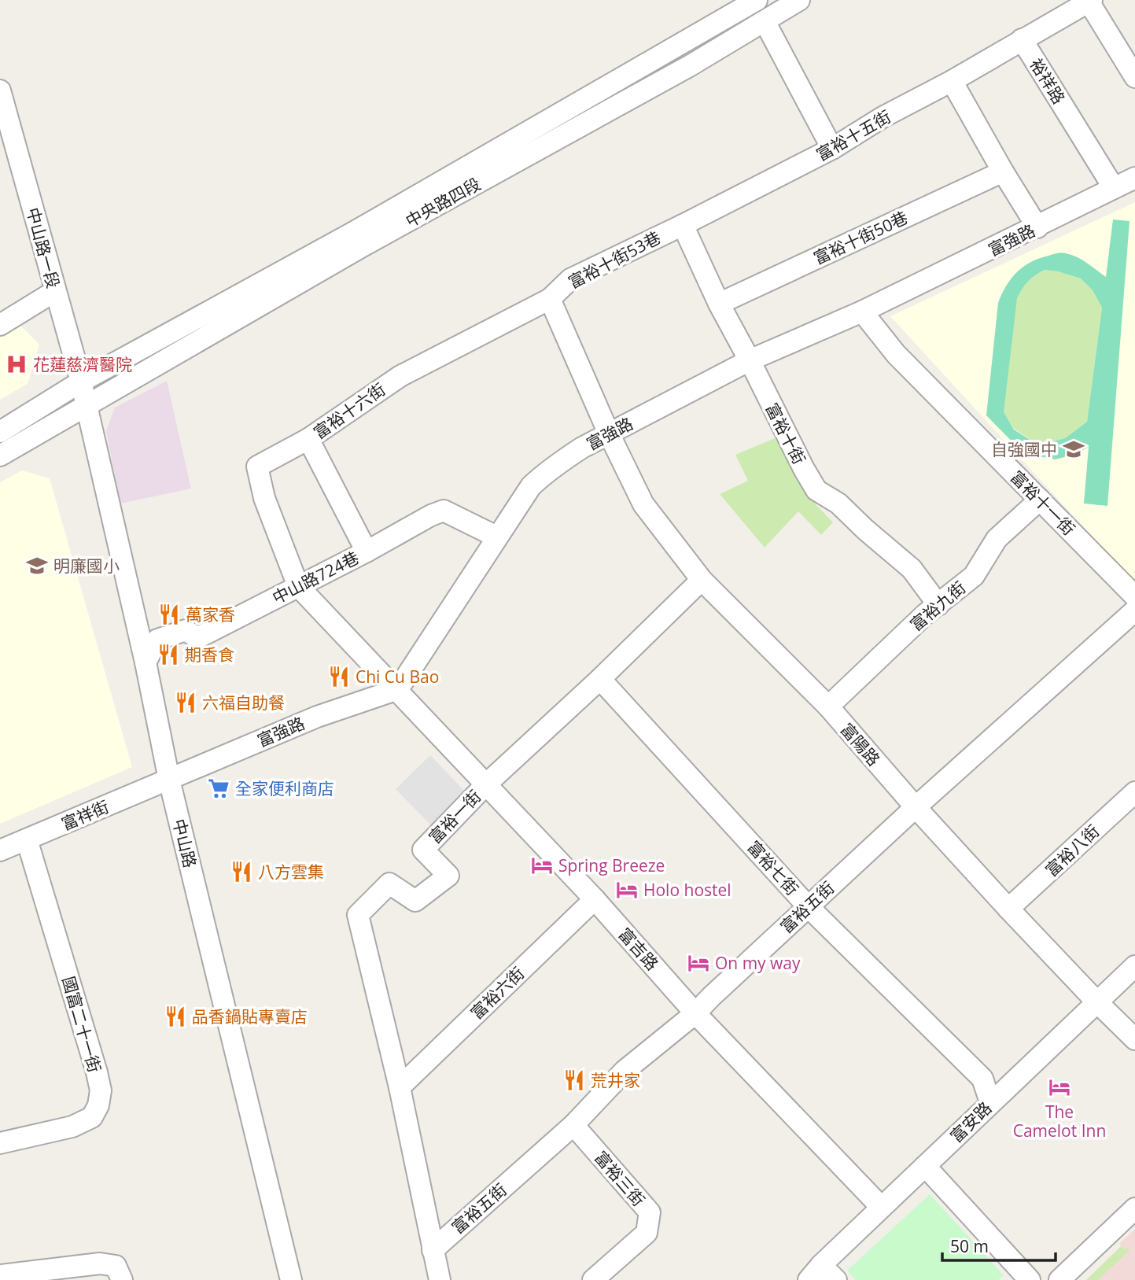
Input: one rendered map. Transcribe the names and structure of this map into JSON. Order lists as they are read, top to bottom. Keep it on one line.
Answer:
{"streets":{"street":["裕祥路","富裕十五街","中央路四段","富裕十街50巷","富強路","中山路一段","富裕十街53巷","富裕十六街","富裕十街","富裕十一街","中山路724巷","富裕九街","富陽路","富祥街","富裕一街","中山路","富裕八街","富裕七街","富裕五街","富吉路","富裕六街","國富二十一街","富安路","富裕三街"]},"crossings":[["裕祥路","富裕十五街"],["裕祥路","富強路"],["富裕十五街","富裕十街53巷"],["富裕十五街","富裕十街"],["中央路四段","中山路一段"],["中央路四段","中山路"],["富裕十街50巷","富裕十街"],["富強路","富裕十六街"],["富強路","富裕十街"],["富強路","富裕十一街"],["富強路","中山路724巷"],["富強路","富陽路"],["富強路","富祥街"],["富強路","中山路"],["富強路","富吉路"],["中山路一段","中山路"],["富裕十街53巷","富裕十六街"],["富裕十街53巷","富裕十街"],["富裕十六街","中山路724巷"],["富裕十六街","富吉路"],["富裕十街","富裕九街"],["富裕十一街","富裕九街"],["中山路724巷","中山路"],["富裕九街","富陽路"],["富陽路","富裕一街"],["富陽路","富裕八街"],["富陽路","富裕五街"],["富陽路","富安路"],["富祥街","中山路"],["富祥街","國富二十一街"],["富裕一街","富裕七街"],["富裕一街","富裕五街"],["富裕一街","富吉路"],["富裕一街","富裕六街"],["富裕七街","富裕五街"],["富裕七街","富安路"],["富裕五街","富吉路"],["富裕五街","富裕三街"],["富吉路","富裕六街"],["富吉路","富安路"]],"places":{"hospital":["花蓮慈濟醫院"],"school or university":["自強國中","明廉國小"],"restaurant":["萬家香","期香食","Chi Cu Bao","六福自助餐","八方雲集","品香鍋貼專賣店","荒井家"],"supermarket":["全家便利商店"],"hotel":["Spring Breeze","Holo hostel","On my way","The Camelot Inn"]},"scale_bar":"50 m"}
